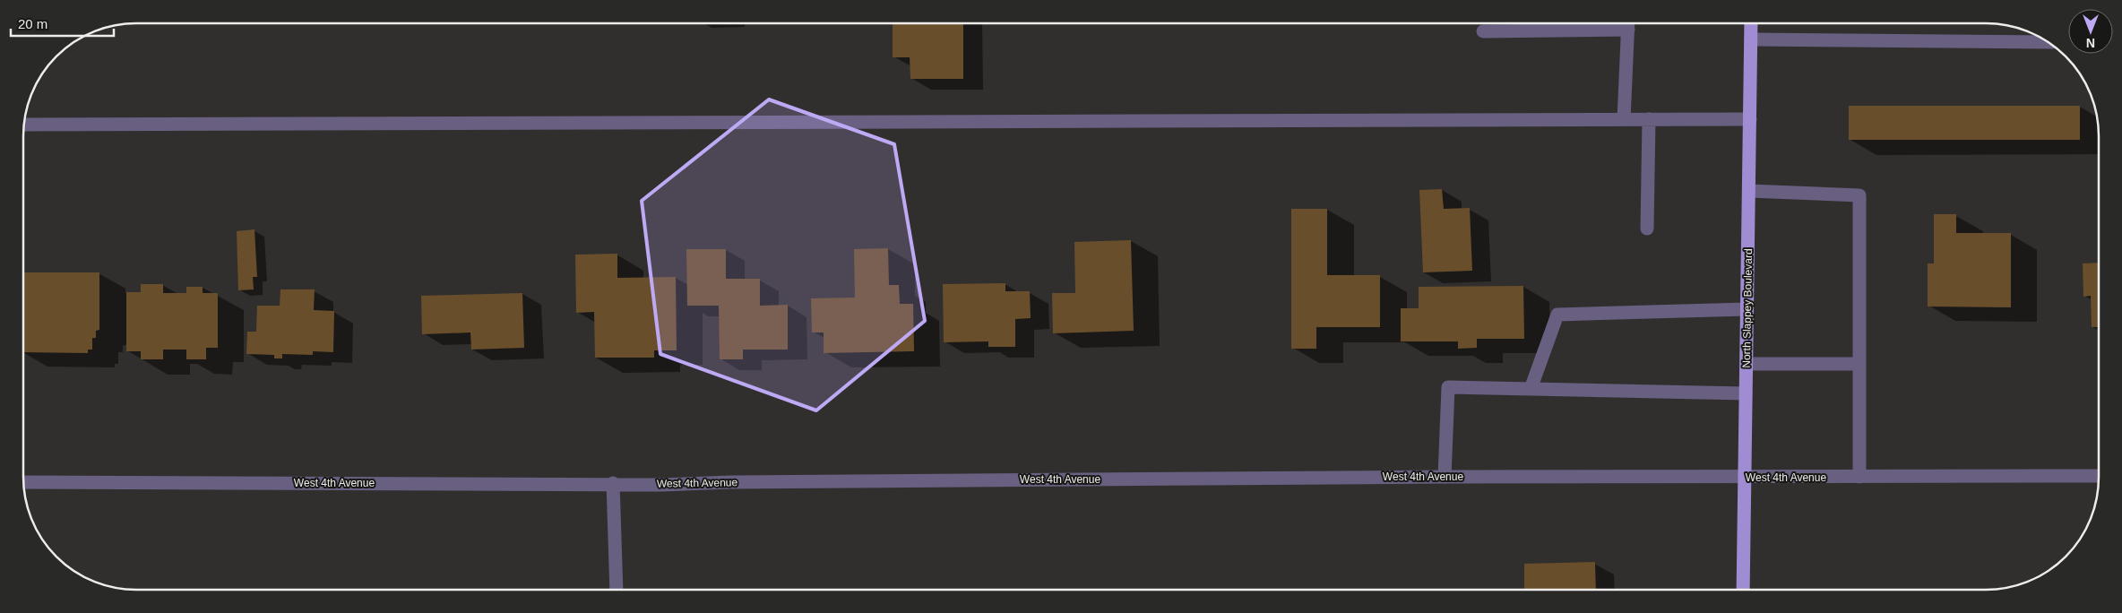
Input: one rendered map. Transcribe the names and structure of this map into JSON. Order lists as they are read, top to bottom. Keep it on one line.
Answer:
{"streets":{"main road":["North Slappey Boulevard"],"street":["West 4th Avenue"]},"crossings":[["North Slappey Boulevard","West 4th Avenue"]],"scale_bar":"20 m","north":"bottom"}
